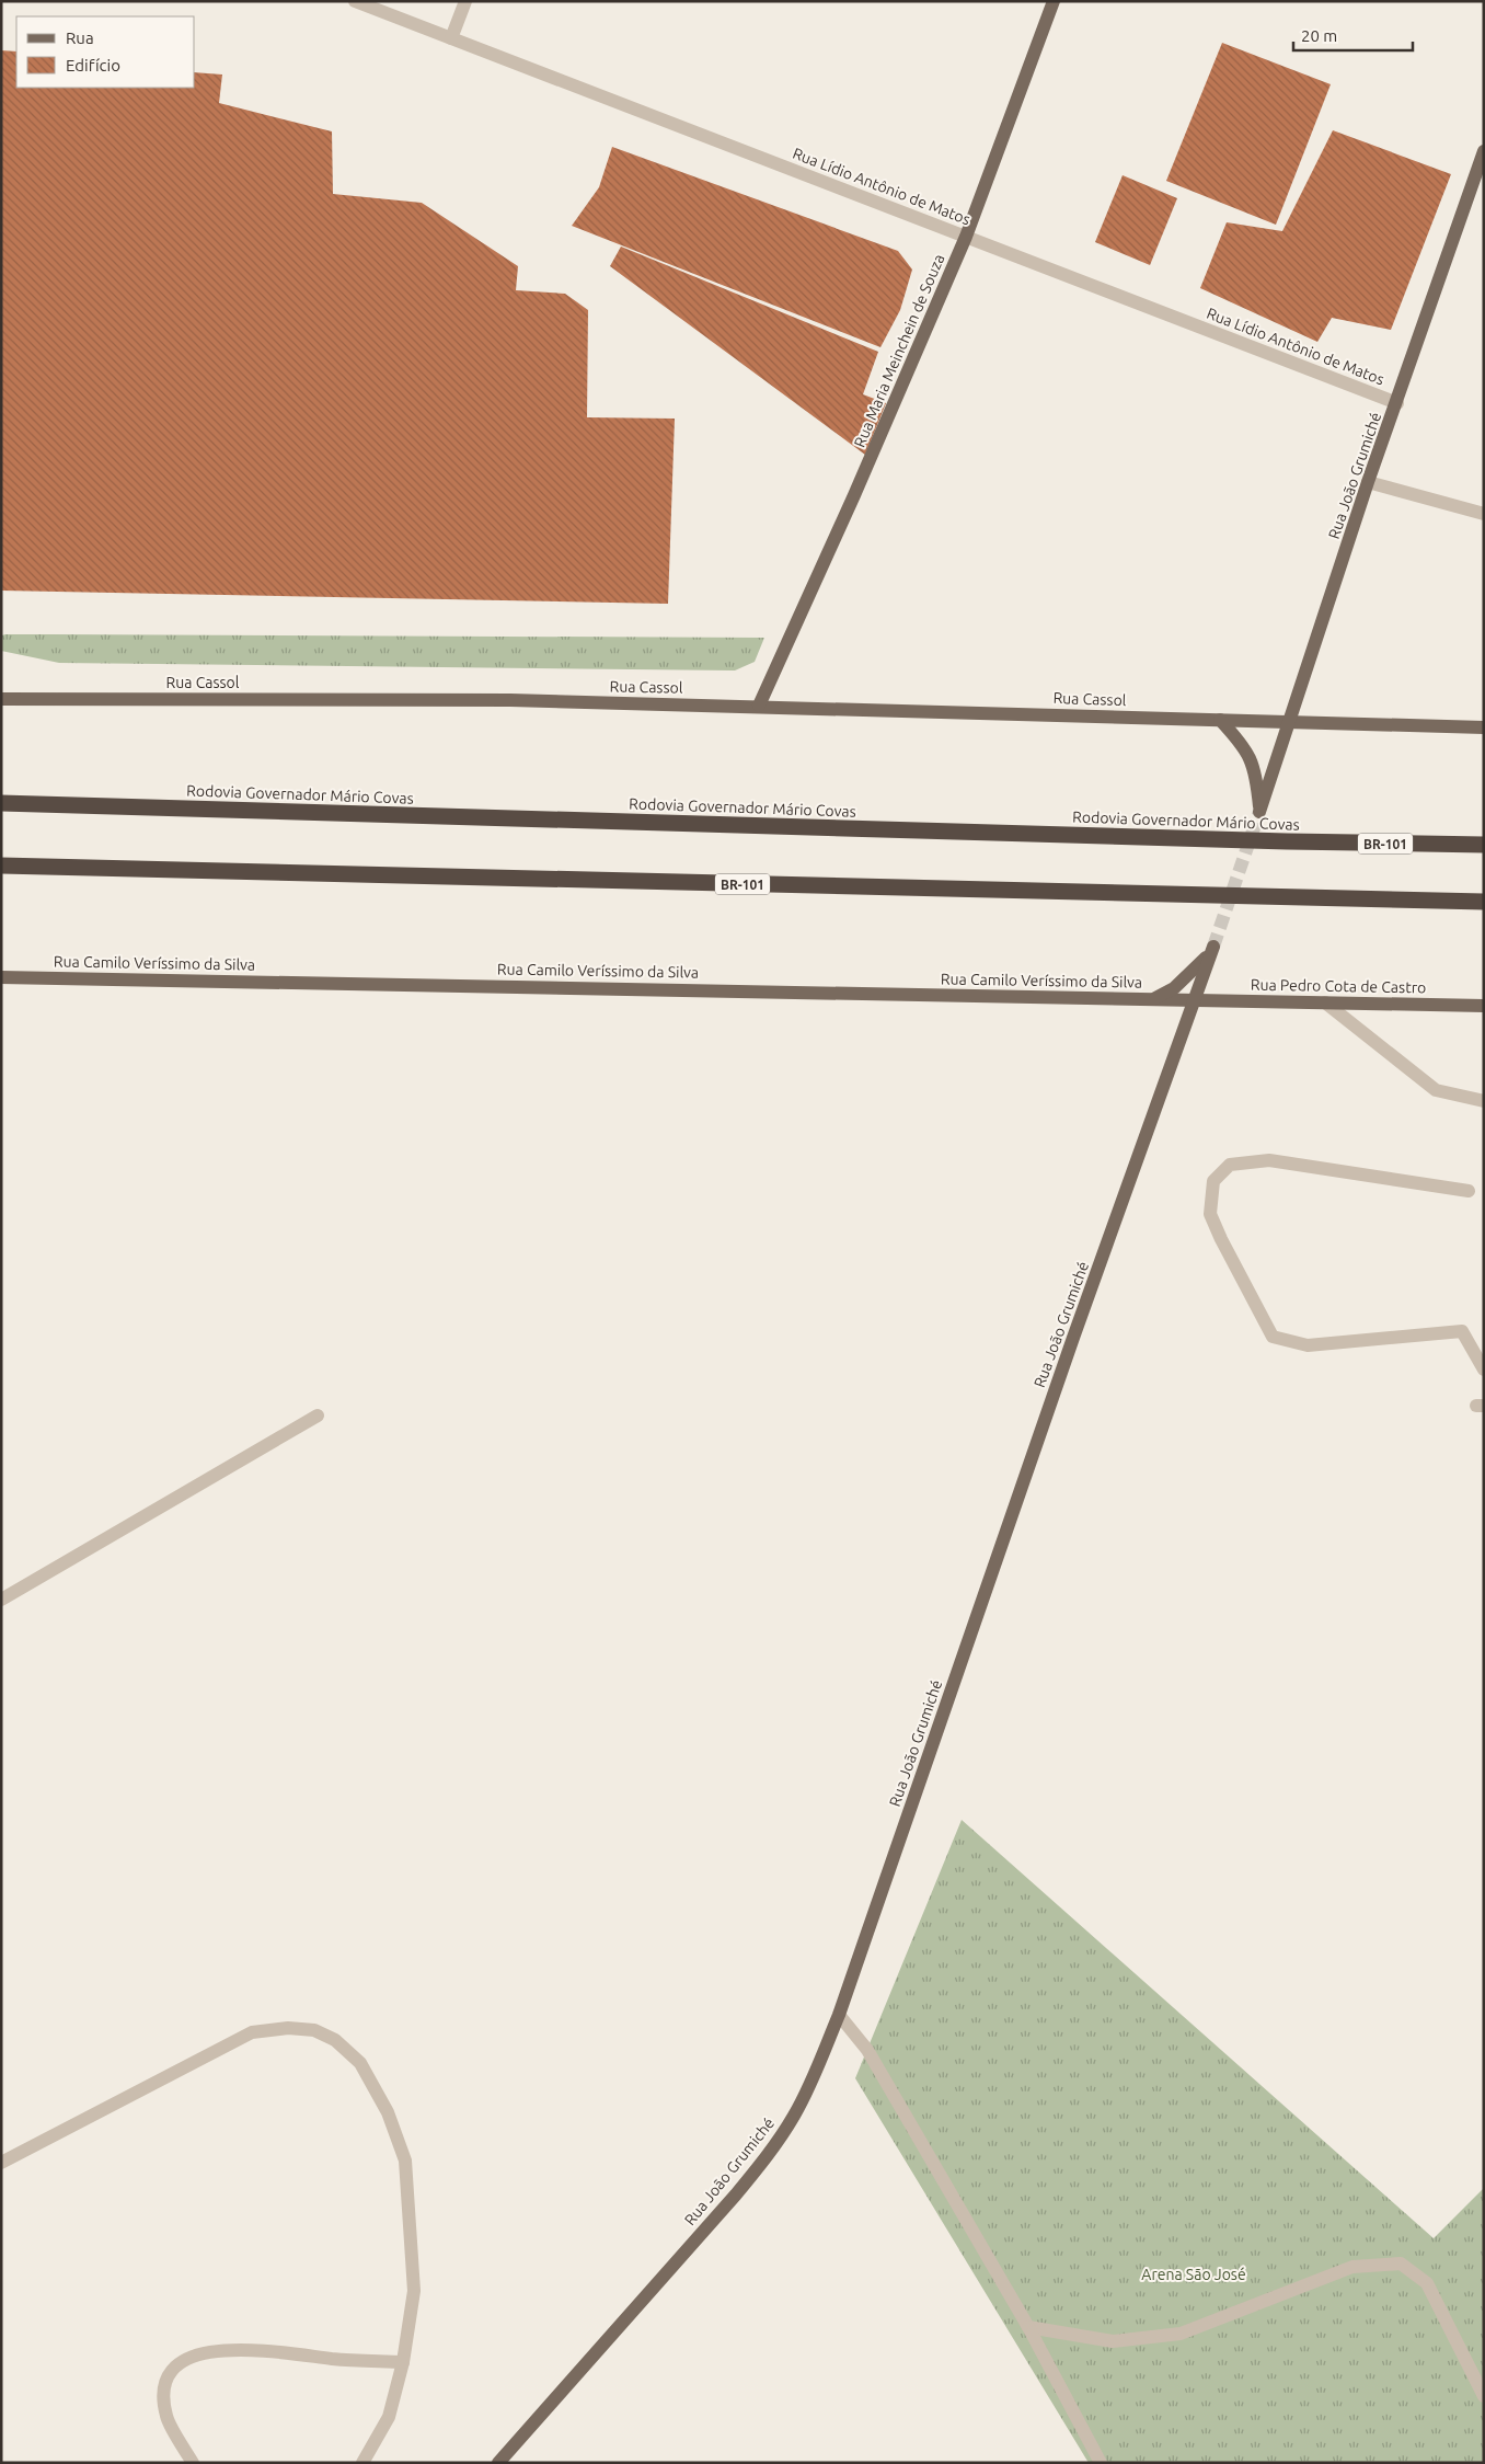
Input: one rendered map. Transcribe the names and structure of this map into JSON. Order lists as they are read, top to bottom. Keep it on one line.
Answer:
{"streets":{"highway":["Rodovia Governador Mário Covas","BR-101"],"main road":["Rua Maria Meinchein de Souza","Rua João Grumiché","Rua Cassol","Rua Camilo Veríssimo da Silva","Rua Pedro Cota de Castro"],"street":["Rua Lídio Antônio de Matos"]},"crossings":[["Rua Lídio Antônio de Matos","Rua Maria Meinchein de Souza"],["Rua Lídio Antônio de Matos","Rua João Grumiché"],["Rua Maria Meinchein de Souza","Rua Cassol"],["Rua João Grumiché","Rua Cassol"],["Rua João Grumiché","Rua Camilo Veríssimo da Silva"],["Rua João Grumiché","Rua Pedro Cota de Castro"],["Rua Camilo Veríssimo da Silva","Rua Pedro Cota de Castro"]],"parks":["Arena São José"],"legend":["Rua","Edifício"],"scale_bar":"20 m"}
